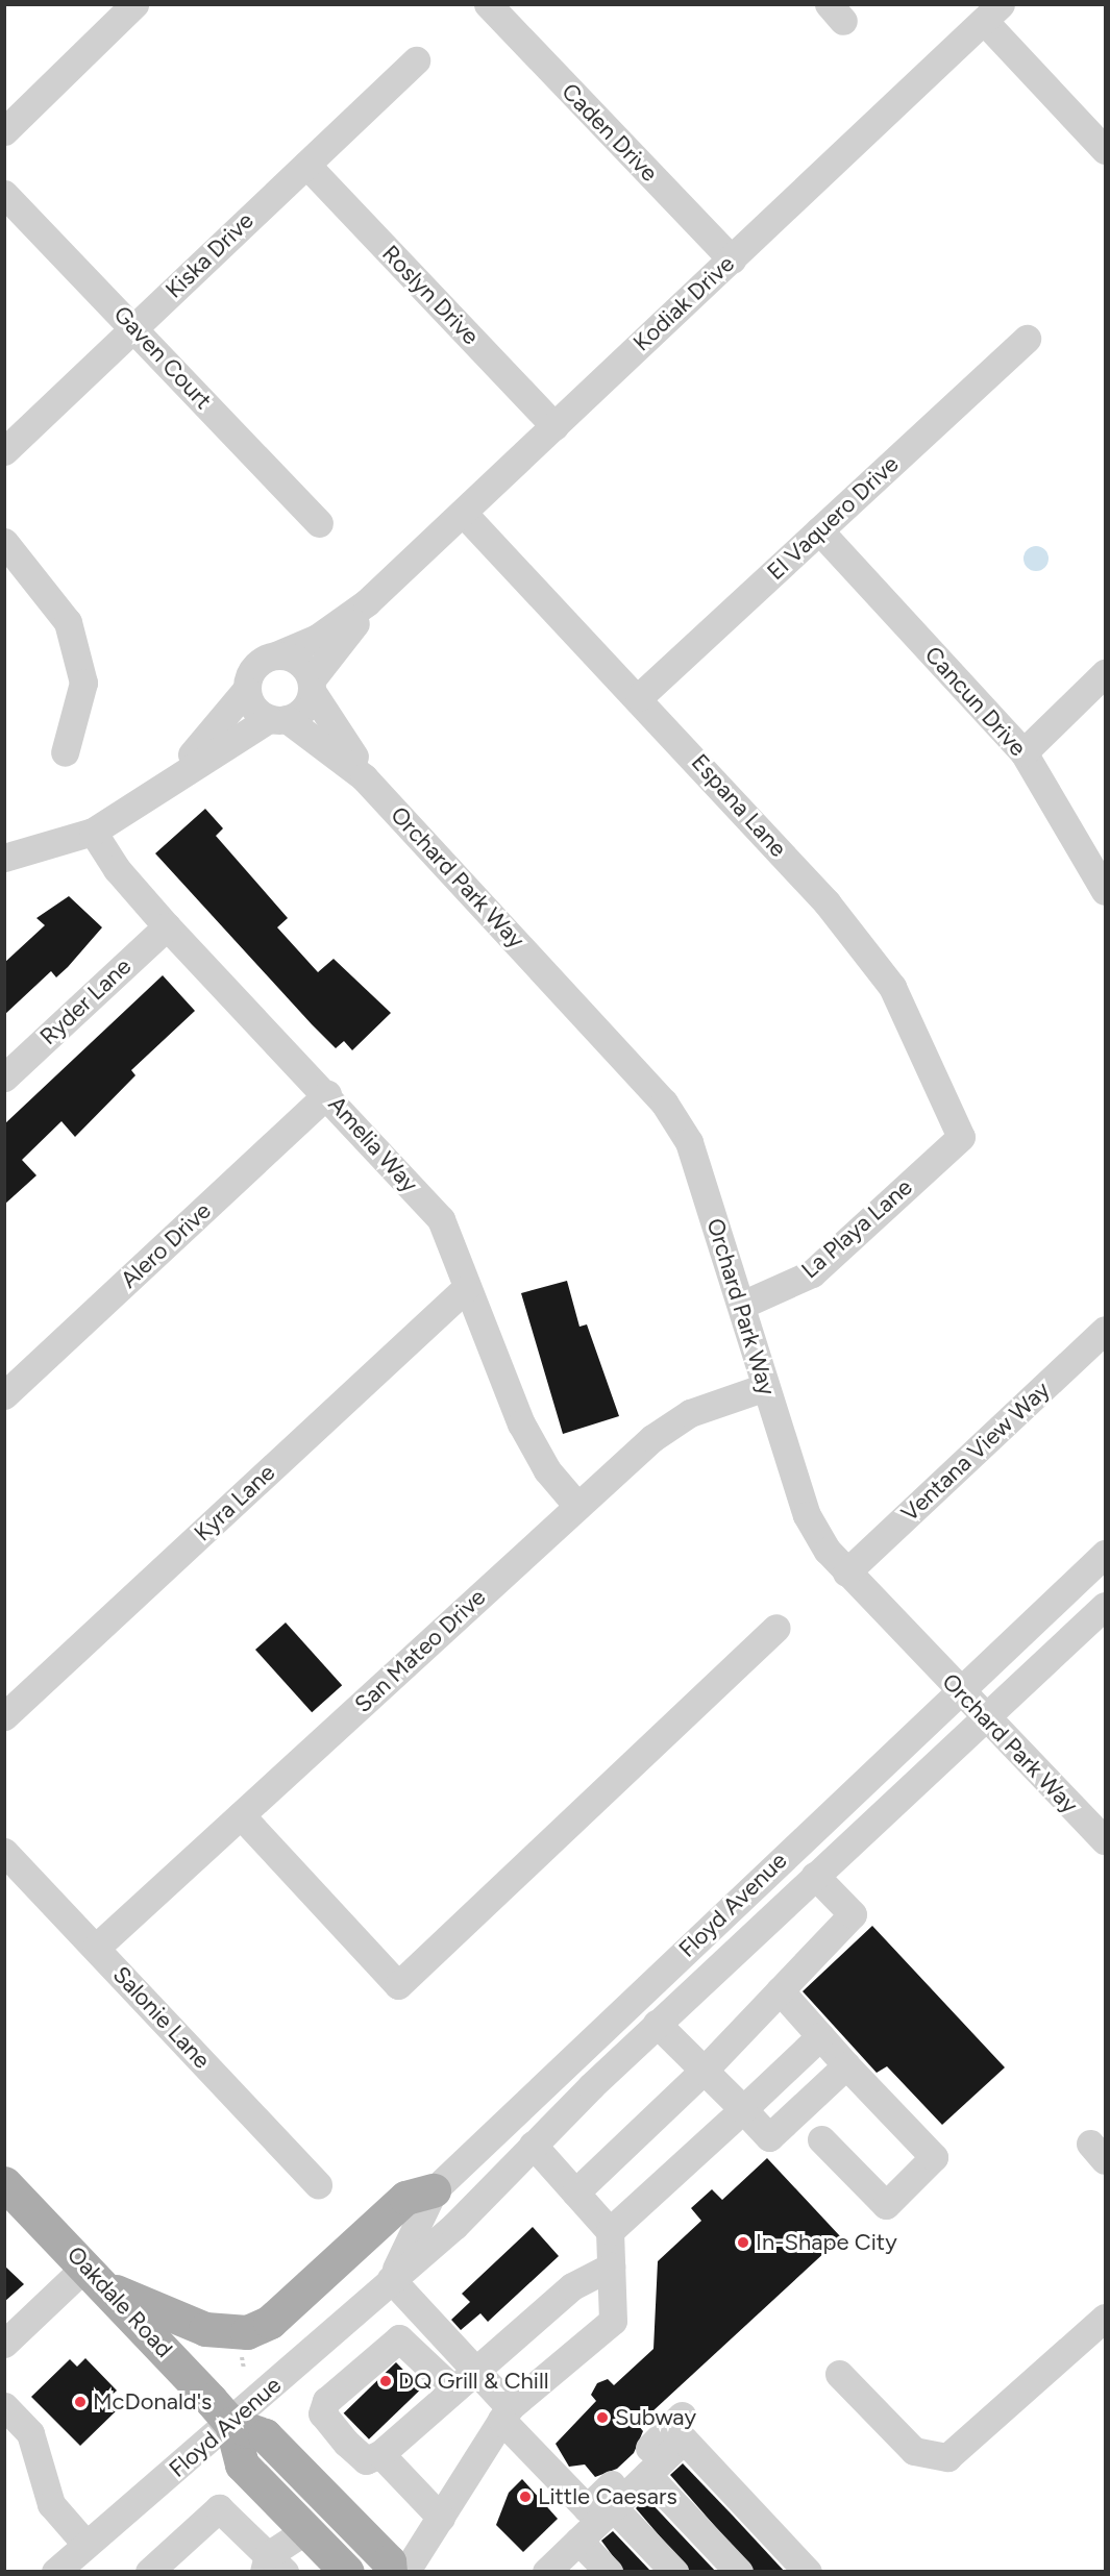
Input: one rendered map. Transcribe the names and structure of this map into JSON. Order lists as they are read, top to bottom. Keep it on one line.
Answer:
{"streets":{"main road":["Oakdale Road"],"street":["Caden Drive","Kiska Drive","Roslyn Drive","Kodiak Drive","Gaven Court","El Vaquero Drive","Cancun Drive","Espana Lane","Orchard Park Way","Ryder Lane","Amelia Way","La Playa Lane","Alero Drive","Ventana View Way","Kyra Lane","San Mateo Drive","Floyd Avenue","Salonie Lane"]},"crossings":[["Caden Drive","Kodiak Drive"],["Kiska Drive","Roslyn Drive"],["Kiska Drive","Gaven Court"],["Roslyn Drive","Kodiak Drive"],["Kodiak Drive","Espana Lane"],["Kodiak Drive","Orchard Park Way"],["El Vaquero Drive","Cancun Drive"],["El Vaquero Drive","Espana Lane"],["Espana Lane","La Playa Lane"],["Orchard Park Way","La Playa Lane"],["Orchard Park Way","Ventana View Way"],["Orchard Park Way","San Mateo Drive"],["Orchard Park Way","Floyd Avenue"],["Ryder Lane","Amelia Way"],["Amelia Way","Alero Drive"],["Amelia Way","Kyra Lane"],["Amelia Way","San Mateo Drive"],["San Mateo Drive","Salonie Lane"],["Floyd Avenue","Oakdale Road"]],"places":["In-Shape City","DQ Grill & Chill","McDonald's","Subway","Little Caesars"]}
